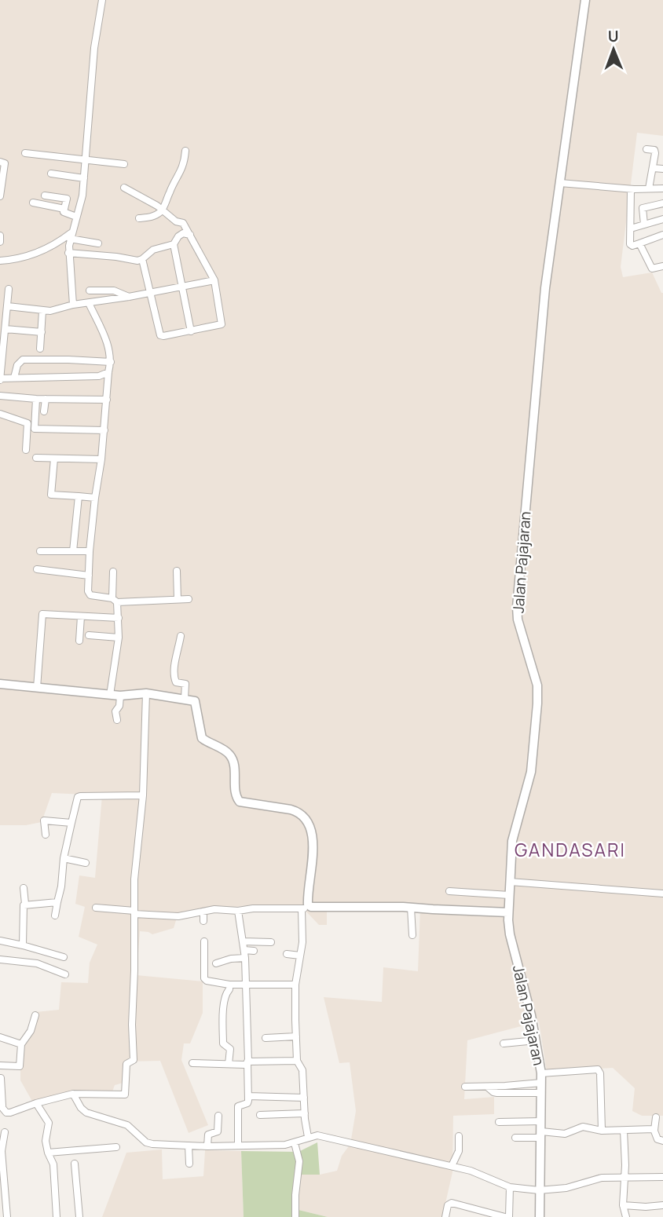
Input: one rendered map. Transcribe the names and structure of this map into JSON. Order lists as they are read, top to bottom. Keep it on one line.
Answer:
{"streets":{"main road":["Jalan Pajajaran"]},"districts":["GANDASARI"],"north":"top"}
